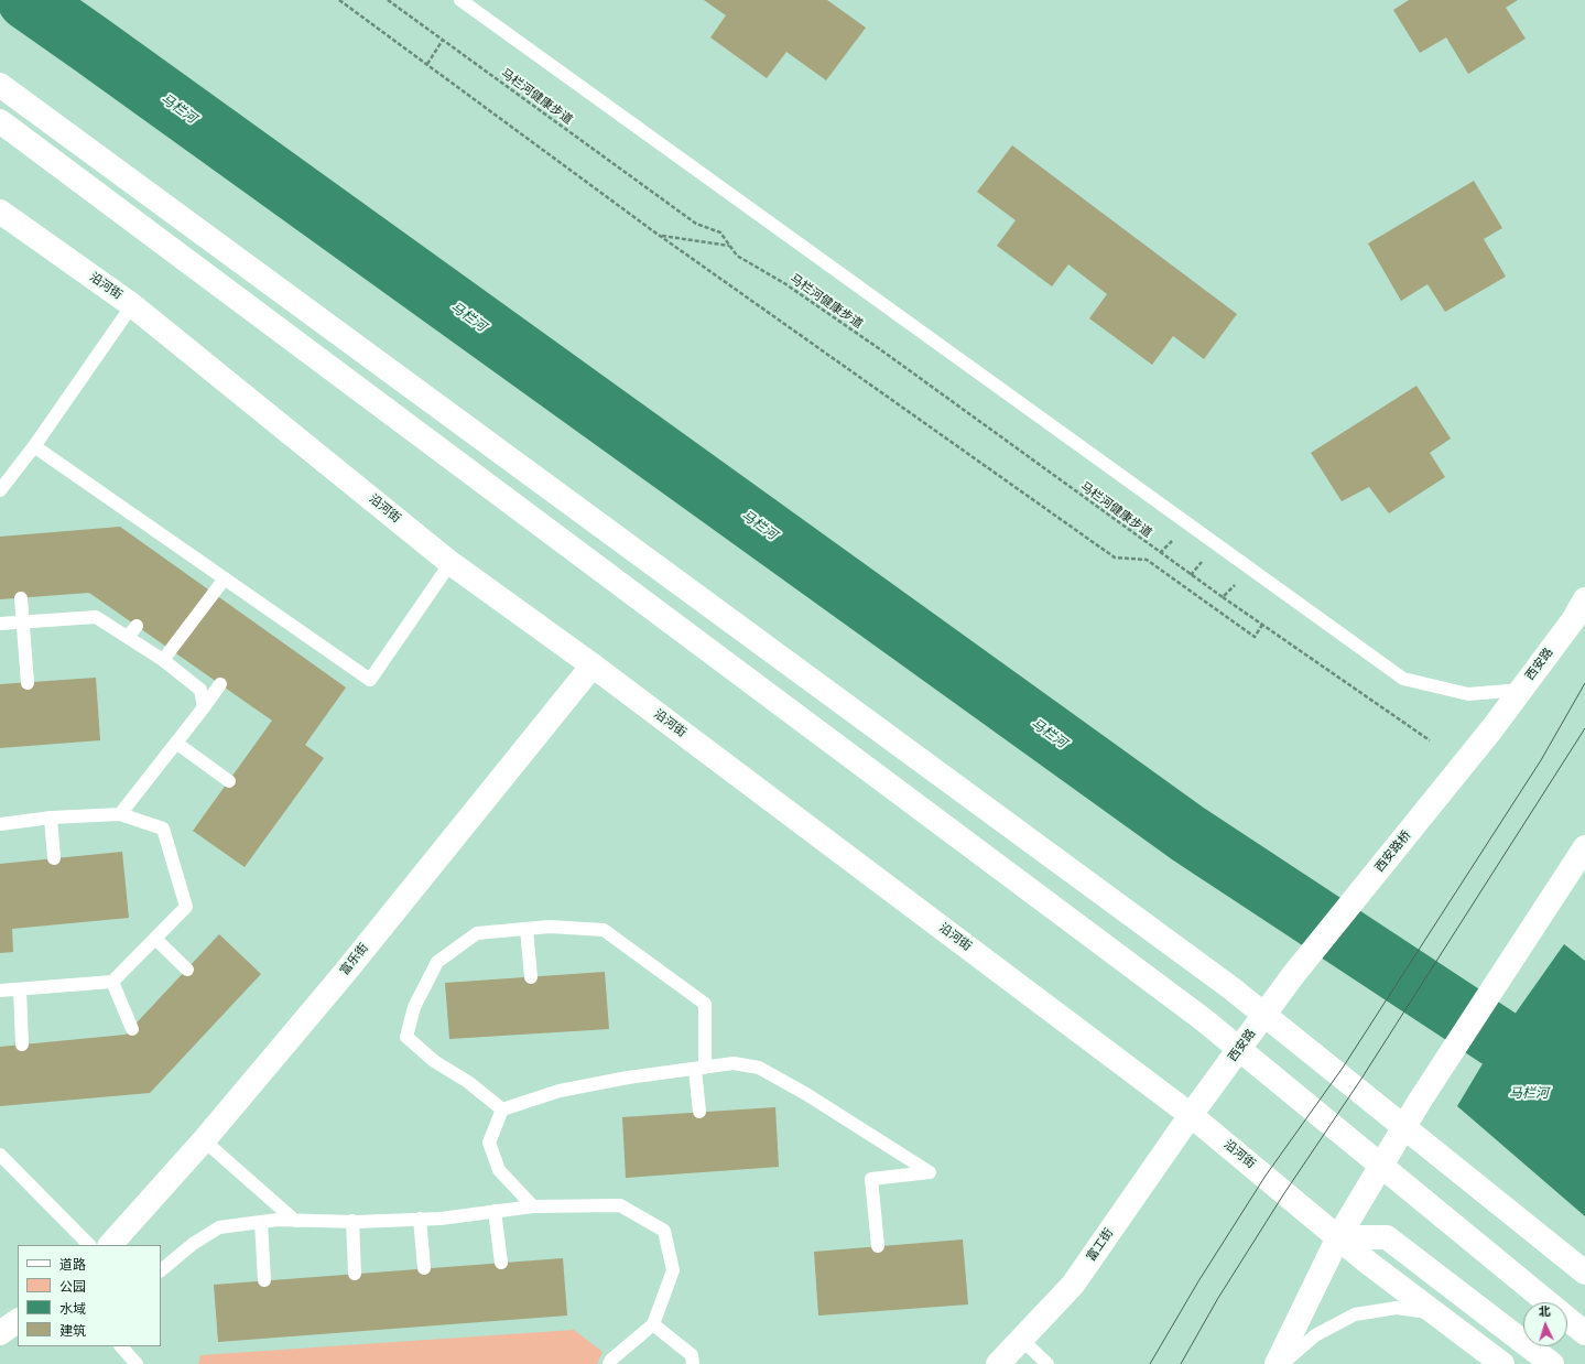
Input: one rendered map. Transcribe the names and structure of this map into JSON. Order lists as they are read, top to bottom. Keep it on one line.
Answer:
{"streets":{"main road":["沿河街","西安路","西安路桥","富乐街","富工街"],"path":["马栏河健康步道"]},"crossings":[["沿河街","西安路"],["沿河街","富乐街"],["沿河街","富工街"],["西安路","西安路桥"],["西安路","富工街"]],"water":["马栏河"],"legend":["道路","公园","水域","建筑"],"north":"top"}
